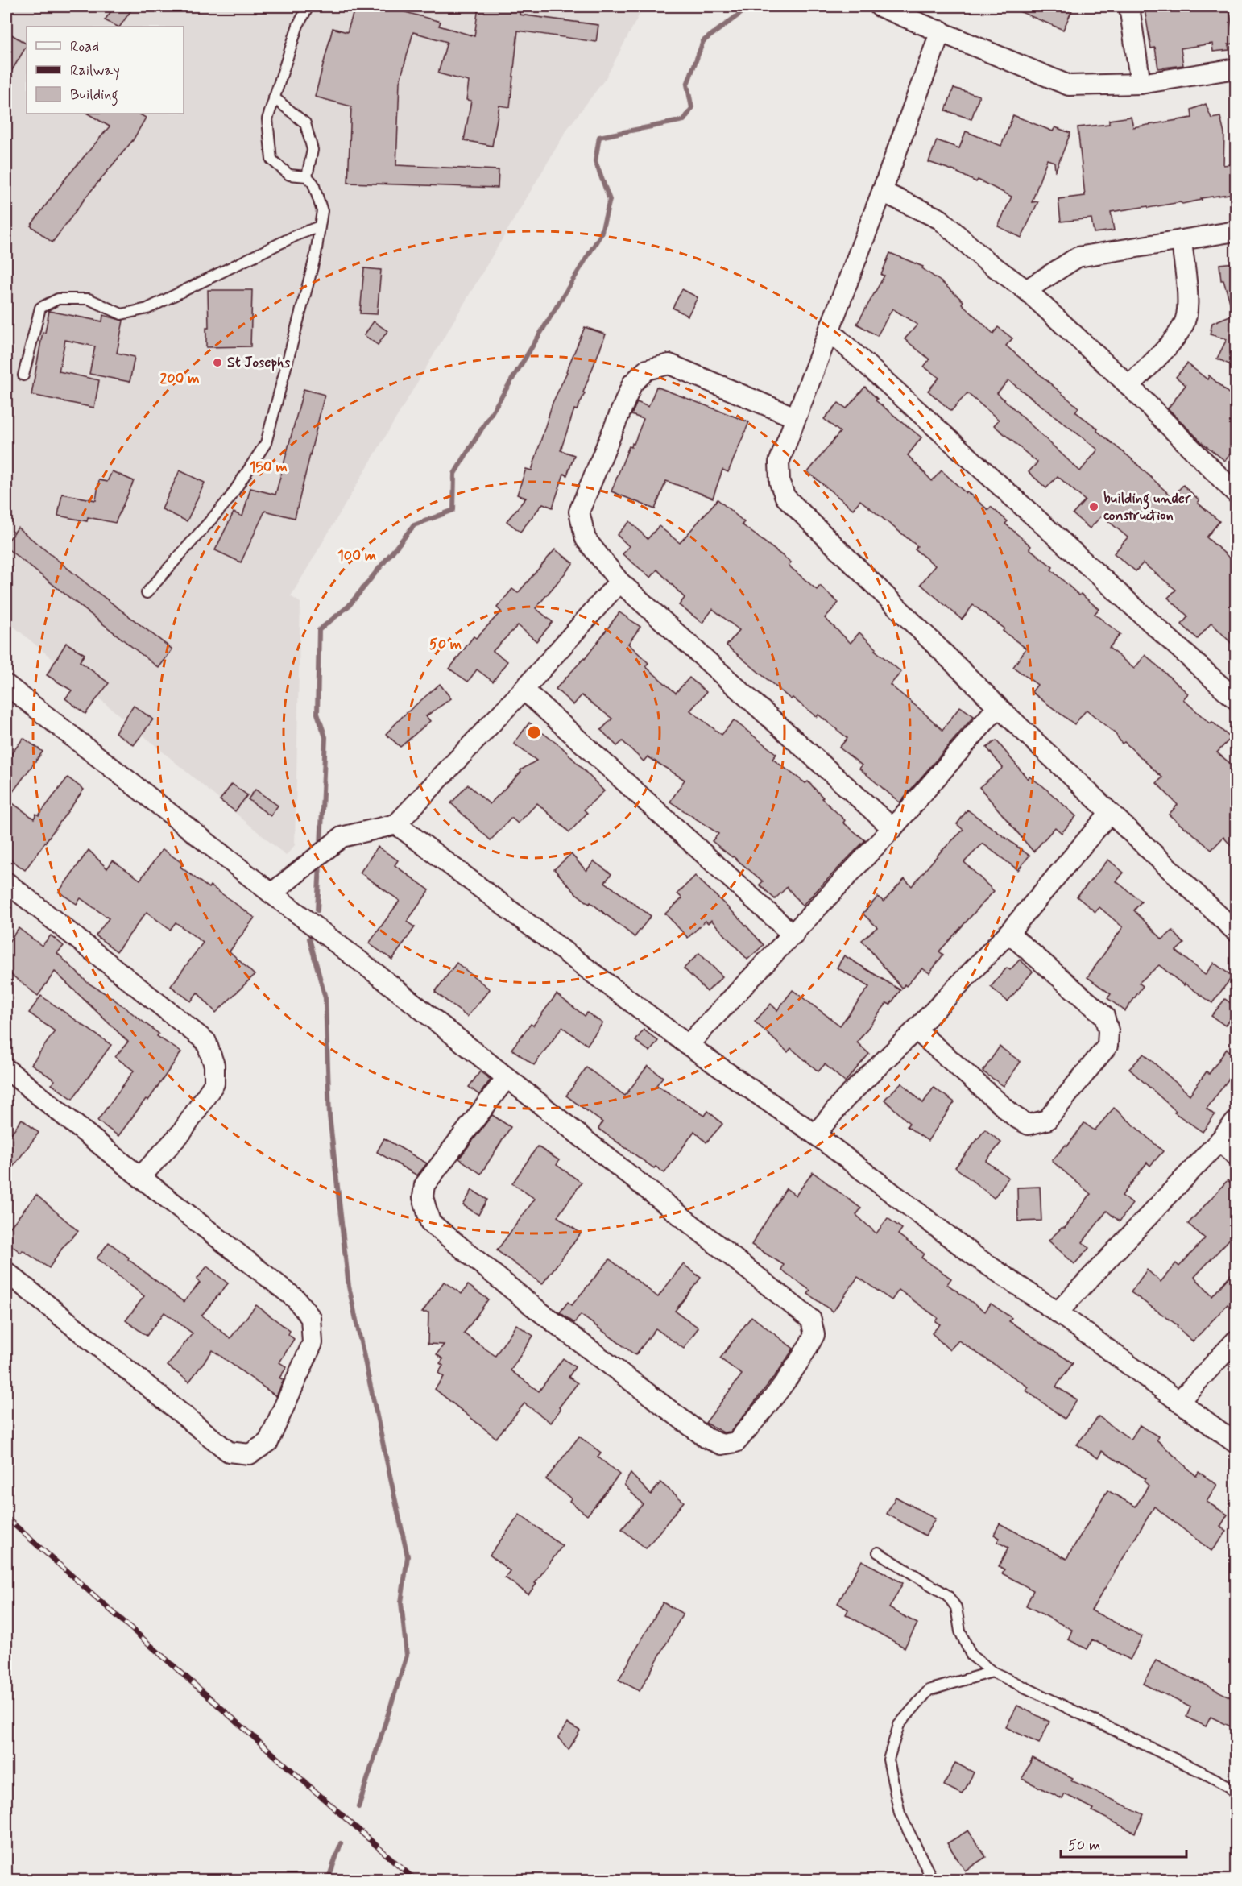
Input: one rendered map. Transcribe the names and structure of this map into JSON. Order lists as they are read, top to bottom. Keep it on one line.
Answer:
{"places":["St Josephs","building under construction"],"legend":["Road","Railway","Building"],"scale_bar":"50 m","rings":["200 m","150 m","100 m","50 m"]}
